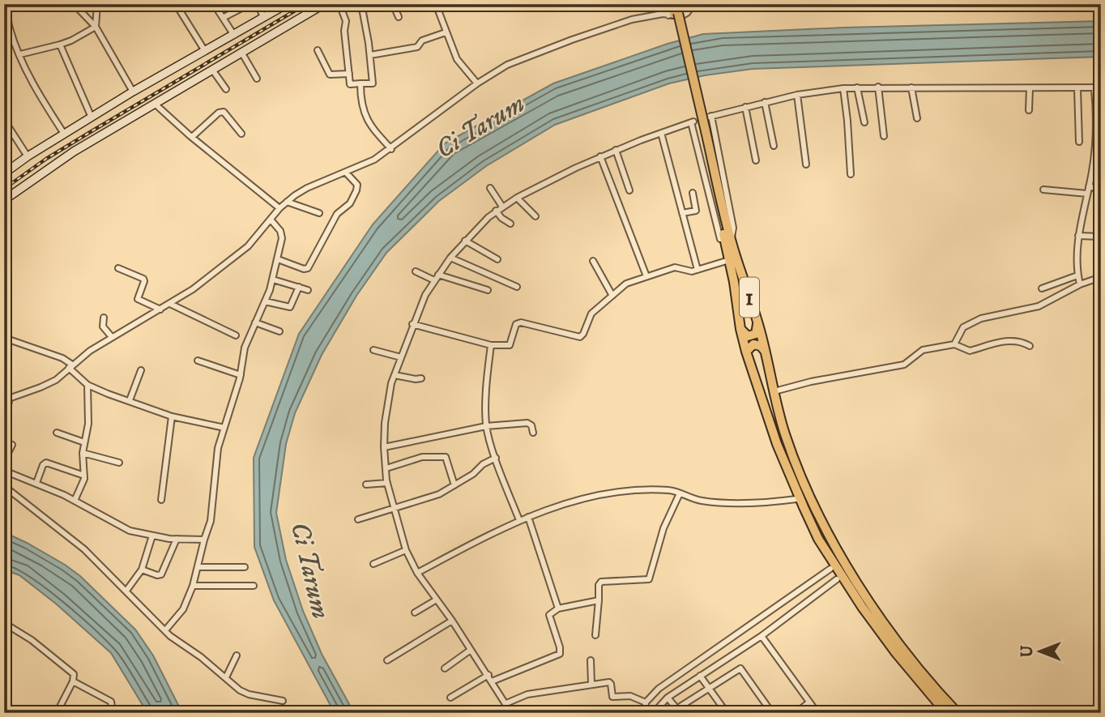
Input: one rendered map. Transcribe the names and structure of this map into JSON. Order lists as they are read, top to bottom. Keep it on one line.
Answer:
{"streets":{"main road":["1"]},"water":["Ci Tarum"],"north":"left"}
